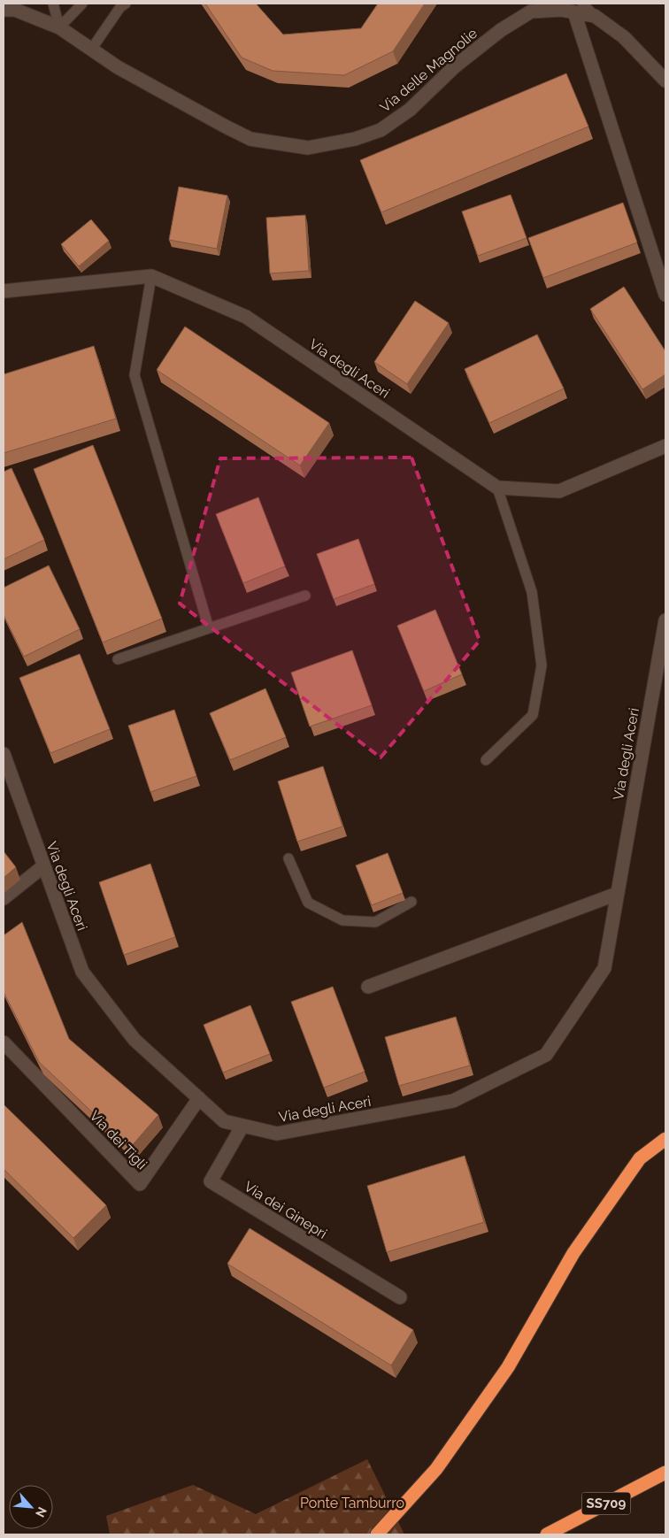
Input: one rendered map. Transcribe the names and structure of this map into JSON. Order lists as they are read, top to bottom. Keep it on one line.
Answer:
{"streets":{"highway":["SS709"],"street":["Via delle Magnolie","Via degli Aceri","Via dei Tigli","Via dei Ginepri"]},"crossings":[["Via degli Aceri","Via dei Tigli"],["Via degli Aceri","Via dei Ginepri"]],"parks":["Ponte Tamburro"],"north":"bottom right"}
